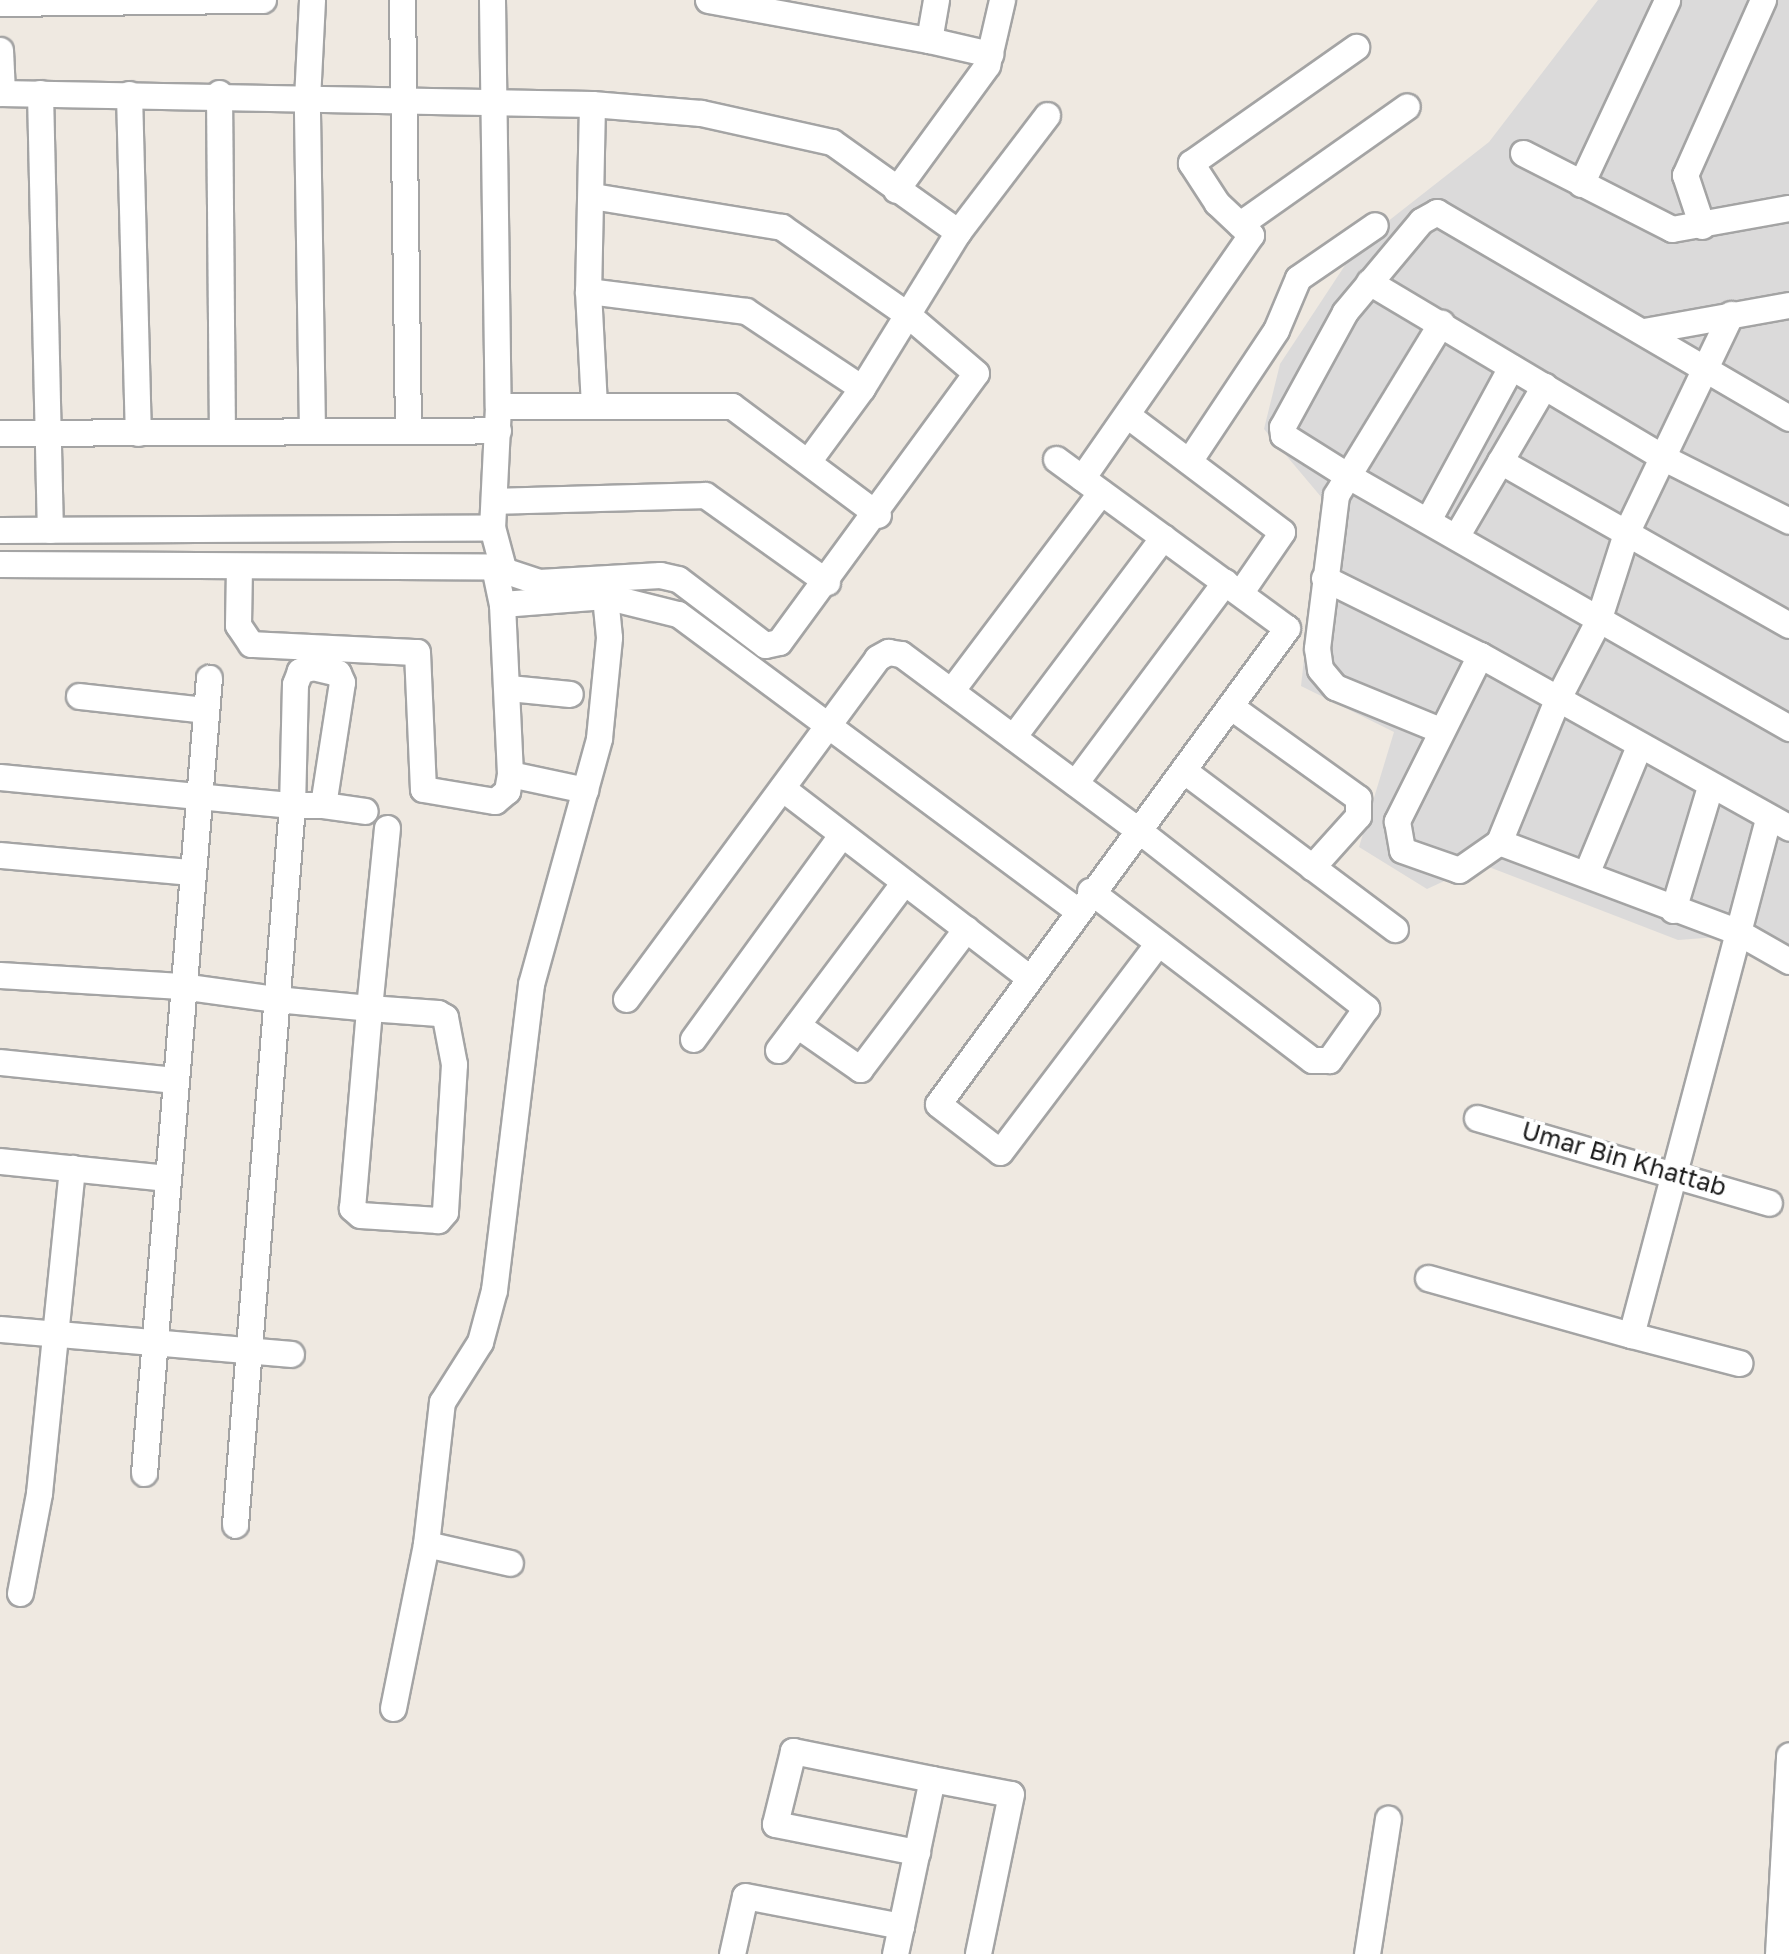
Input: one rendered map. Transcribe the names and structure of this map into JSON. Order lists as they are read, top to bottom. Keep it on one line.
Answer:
{"streets":{"street":["Umar Bin Khattab"]}}
